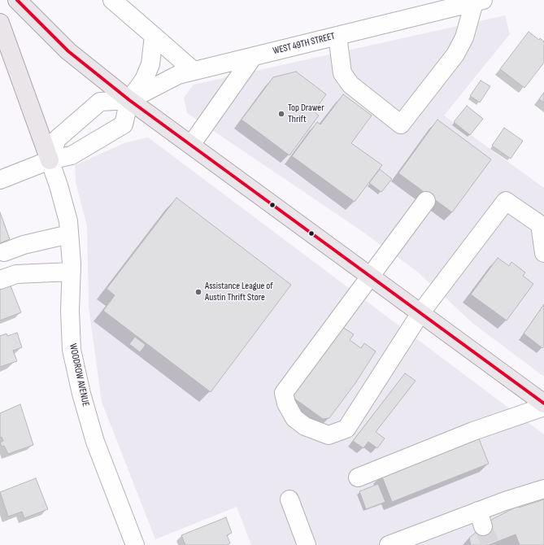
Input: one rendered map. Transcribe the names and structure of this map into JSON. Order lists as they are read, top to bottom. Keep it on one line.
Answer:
{"streets":{"street":["WEST 49TH STREET","WOODROW AVENUE"]},"crossings":[["WEST 49TH STREET","WOODROW AVENUE"]],"places":["Top Drawer Thrift","Assistance League of Austin Thrift Store"]}
